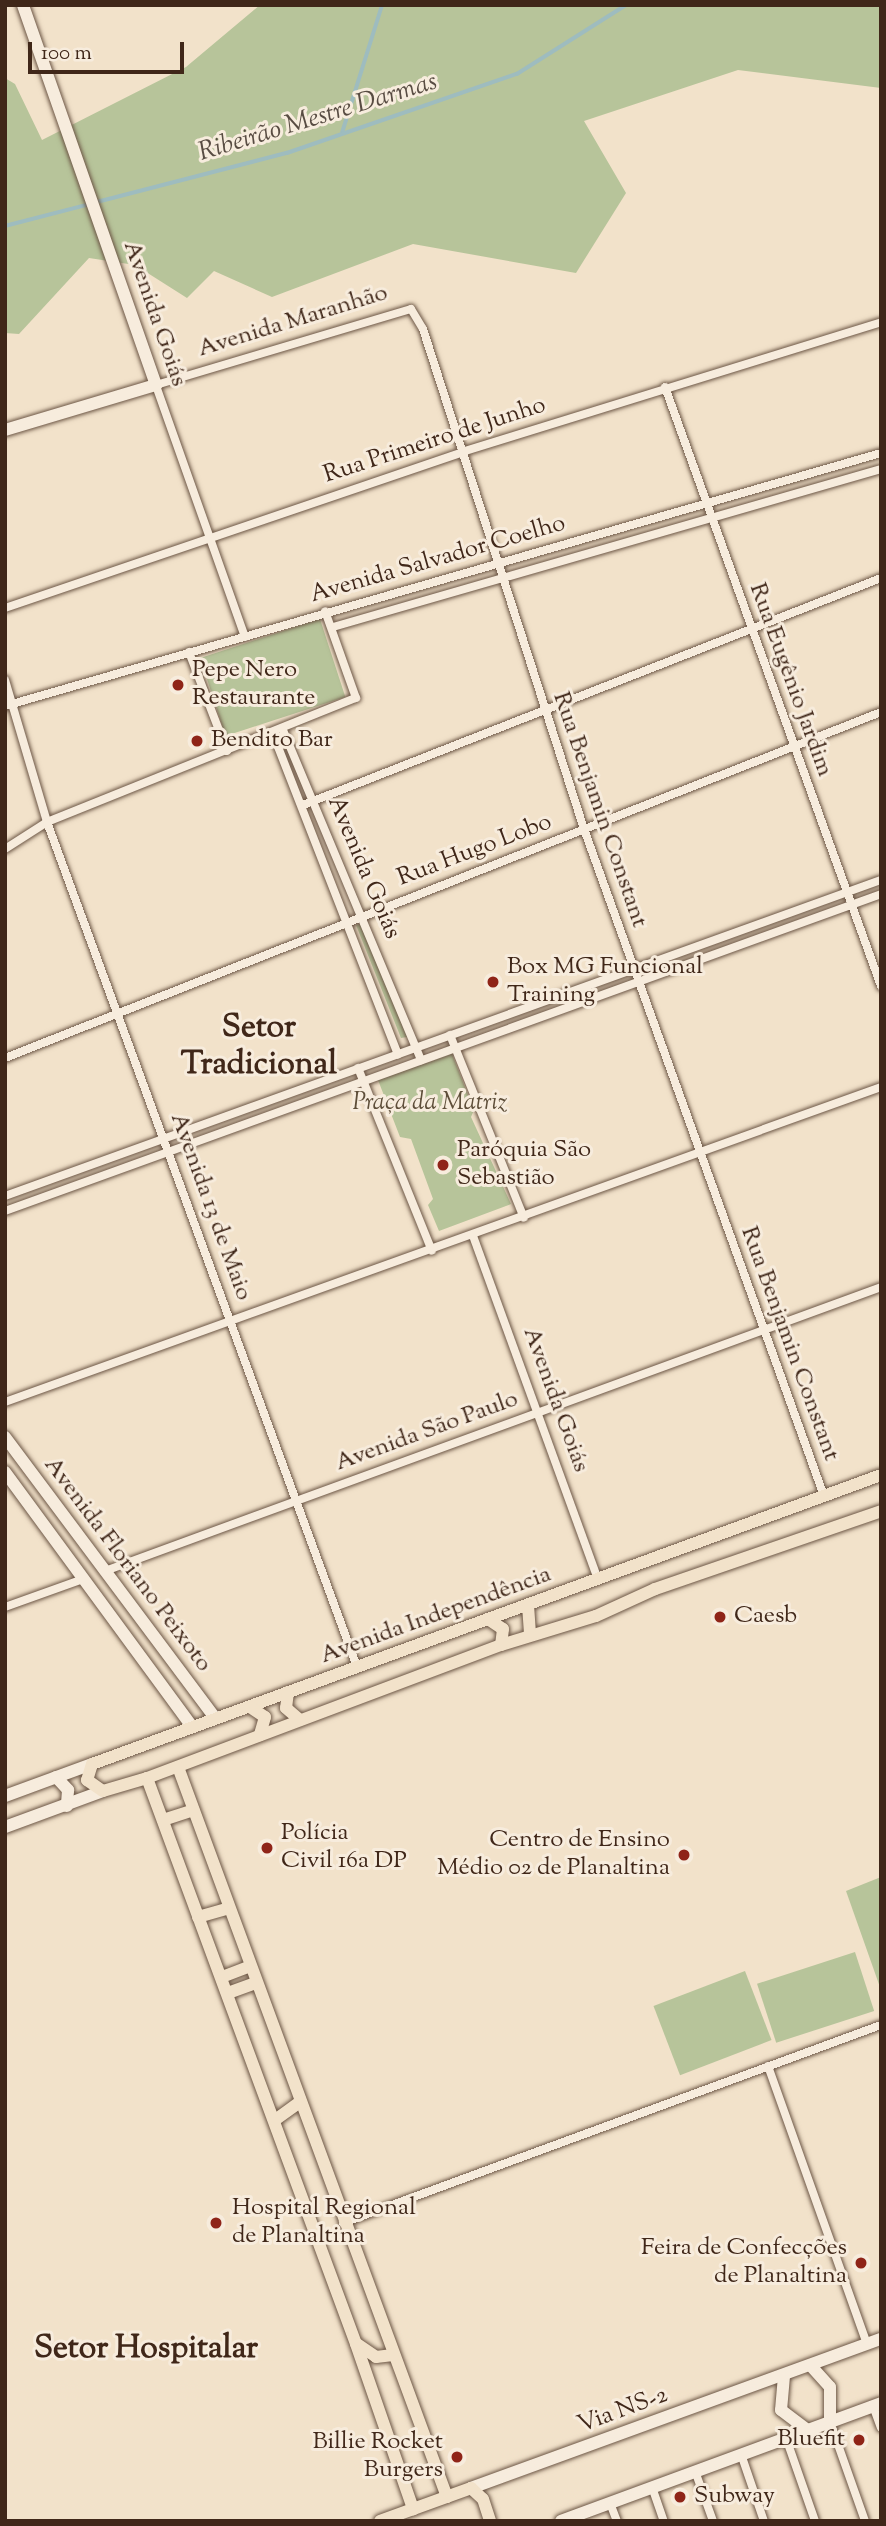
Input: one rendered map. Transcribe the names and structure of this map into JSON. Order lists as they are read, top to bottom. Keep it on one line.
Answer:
{"streets":{"main road":["Avenida Independência","Via NS-2"],"street":["Avenida Goiás","Avenida Maranhão","Rua Primeiro de Junho","Avenida Salvador Coelho","Rua Eugênio Jardim","Rua Benjamin Constant","Rua Hugo Lobo","Avenida 13 de Maio","Avenida São Paulo","Avenida Floriano Peixoto"]},"crossings":[["Avenida Goiás","Avenida Maranhão"],["Avenida Goiás","Rua Primeiro de Junho"],["Avenida Goiás","Avenida Salvador Coelho"],["Avenida Goiás","Rua Hugo Lobo"],["Avenida Goiás","Avenida São Paulo"],["Avenida Goiás","Avenida Independência"],["Avenida Maranhão","Rua Benjamin Constant"],["Rua Primeiro de Junho","Rua Eugênio Jardim"],["Rua Primeiro de Junho","Rua Benjamin Constant"],["Avenida Salvador Coelho","Rua Eugênio Jardim"],["Avenida Salvador Coelho","Rua Benjamin Constant"],["Avenida Salvador Coelho","Avenida 13 de Maio"],["Rua Eugênio Jardim","Rua Hugo Lobo"],["Rua Benjamin Constant","Rua Hugo Lobo"],["Rua Benjamin Constant","Avenida São Paulo"],["Rua Benjamin Constant","Avenida Independência"],["Rua Hugo Lobo","Avenida 13 de Maio"],["Avenida 13 de Maio","Avenida São Paulo"],["Avenida 13 de Maio","Avenida Independência"],["Avenida São Paulo","Avenida Floriano Peixoto"],["Avenida Floriano Peixoto","Avenida Independência"]],"districts":["Setor Tradicional","Setor Hospitalar"],"water":["Ribeirão Mestre Darmas"],"parks":["Praça da Matriz"],"places":["Pepe Nero Restaurante","Bendito Bar","Box MG Funcional Training","Paróquia São Sebastião","Caesb","Polícia Civil 16a DP","Centro de Ensino Médio 02 de Planaltina","Hospital Regional de Planaltina","Feira de Confecções de Planaltina","Bluefit","Billie Rocket Burgers","Subway"],"scale_bar":"100 m"}
